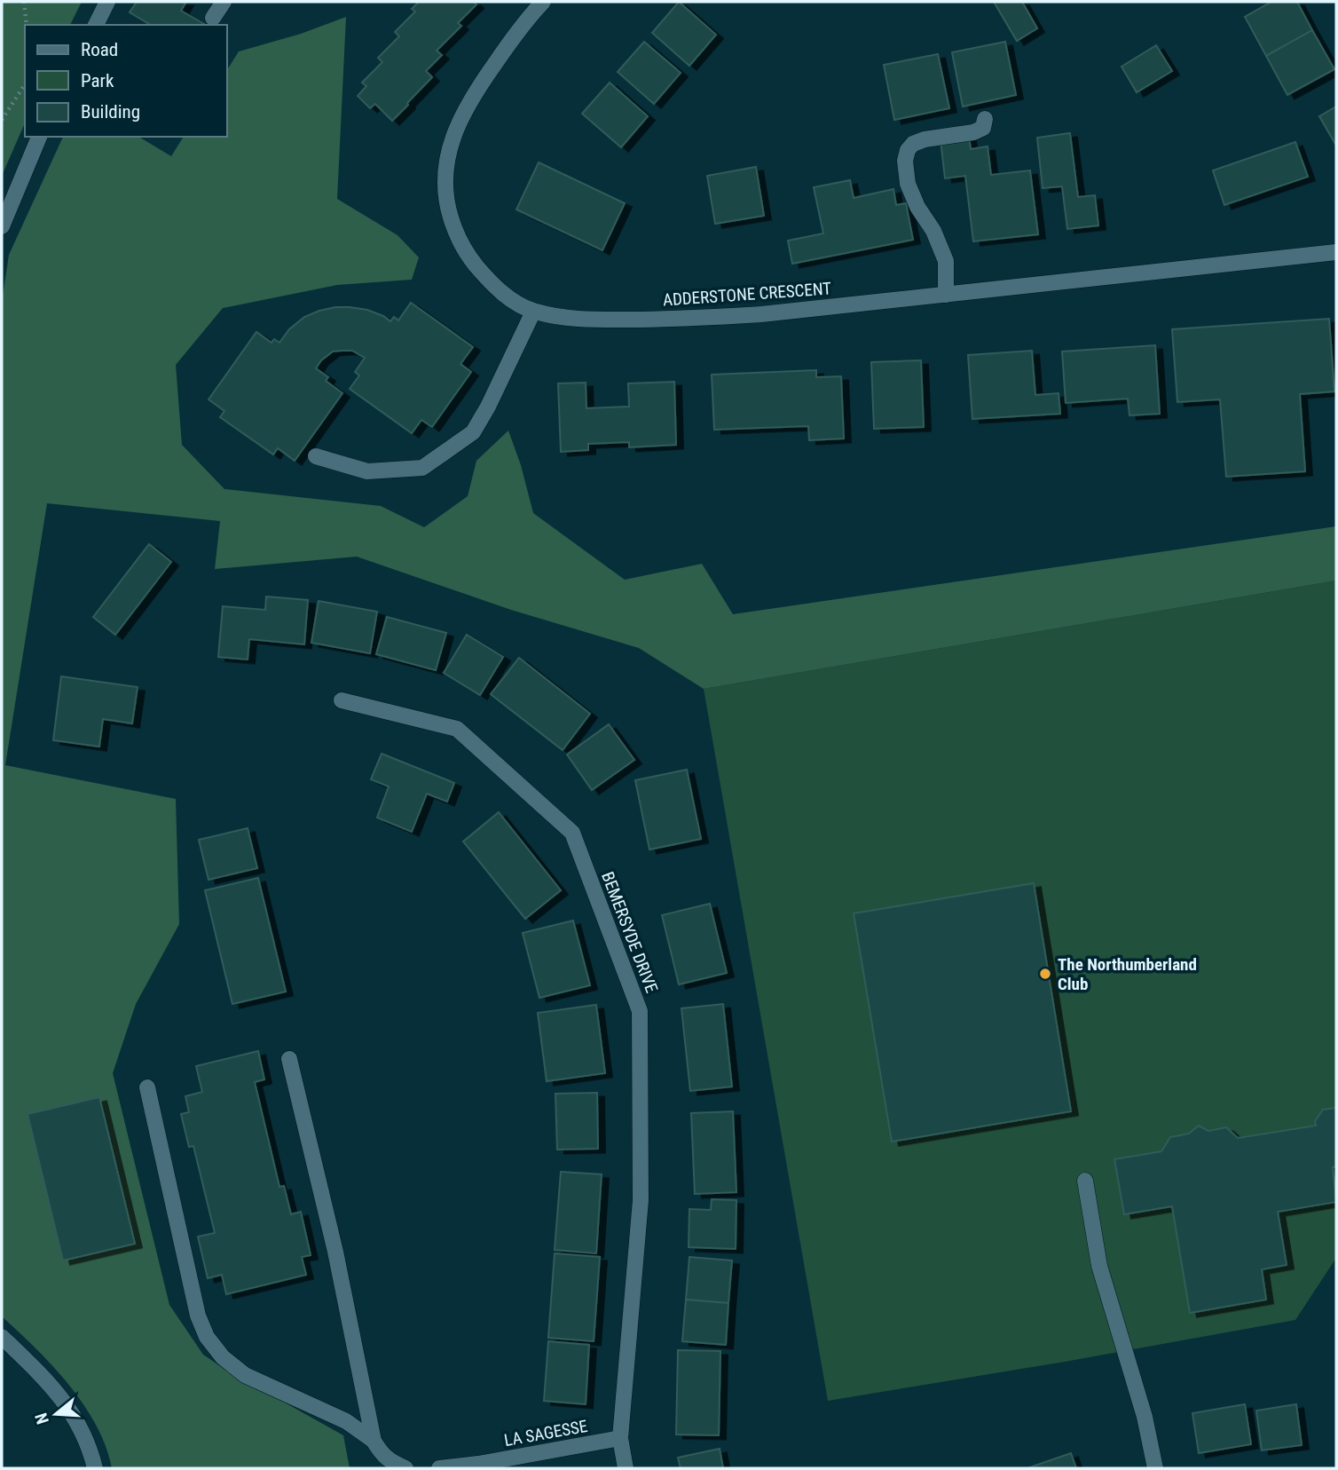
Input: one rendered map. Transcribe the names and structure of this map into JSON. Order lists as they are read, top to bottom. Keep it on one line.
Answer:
{"streets":{"street":["ADDERSTONE CRESCENT","BEMERSYDE DRIVE","LA SAGESSE"]},"crossings":[["BEMERSYDE DRIVE","LA SAGESSE"]],"places":["The Northumberland Club"],"legend":["Road","Park","Building"],"north":"left"}
